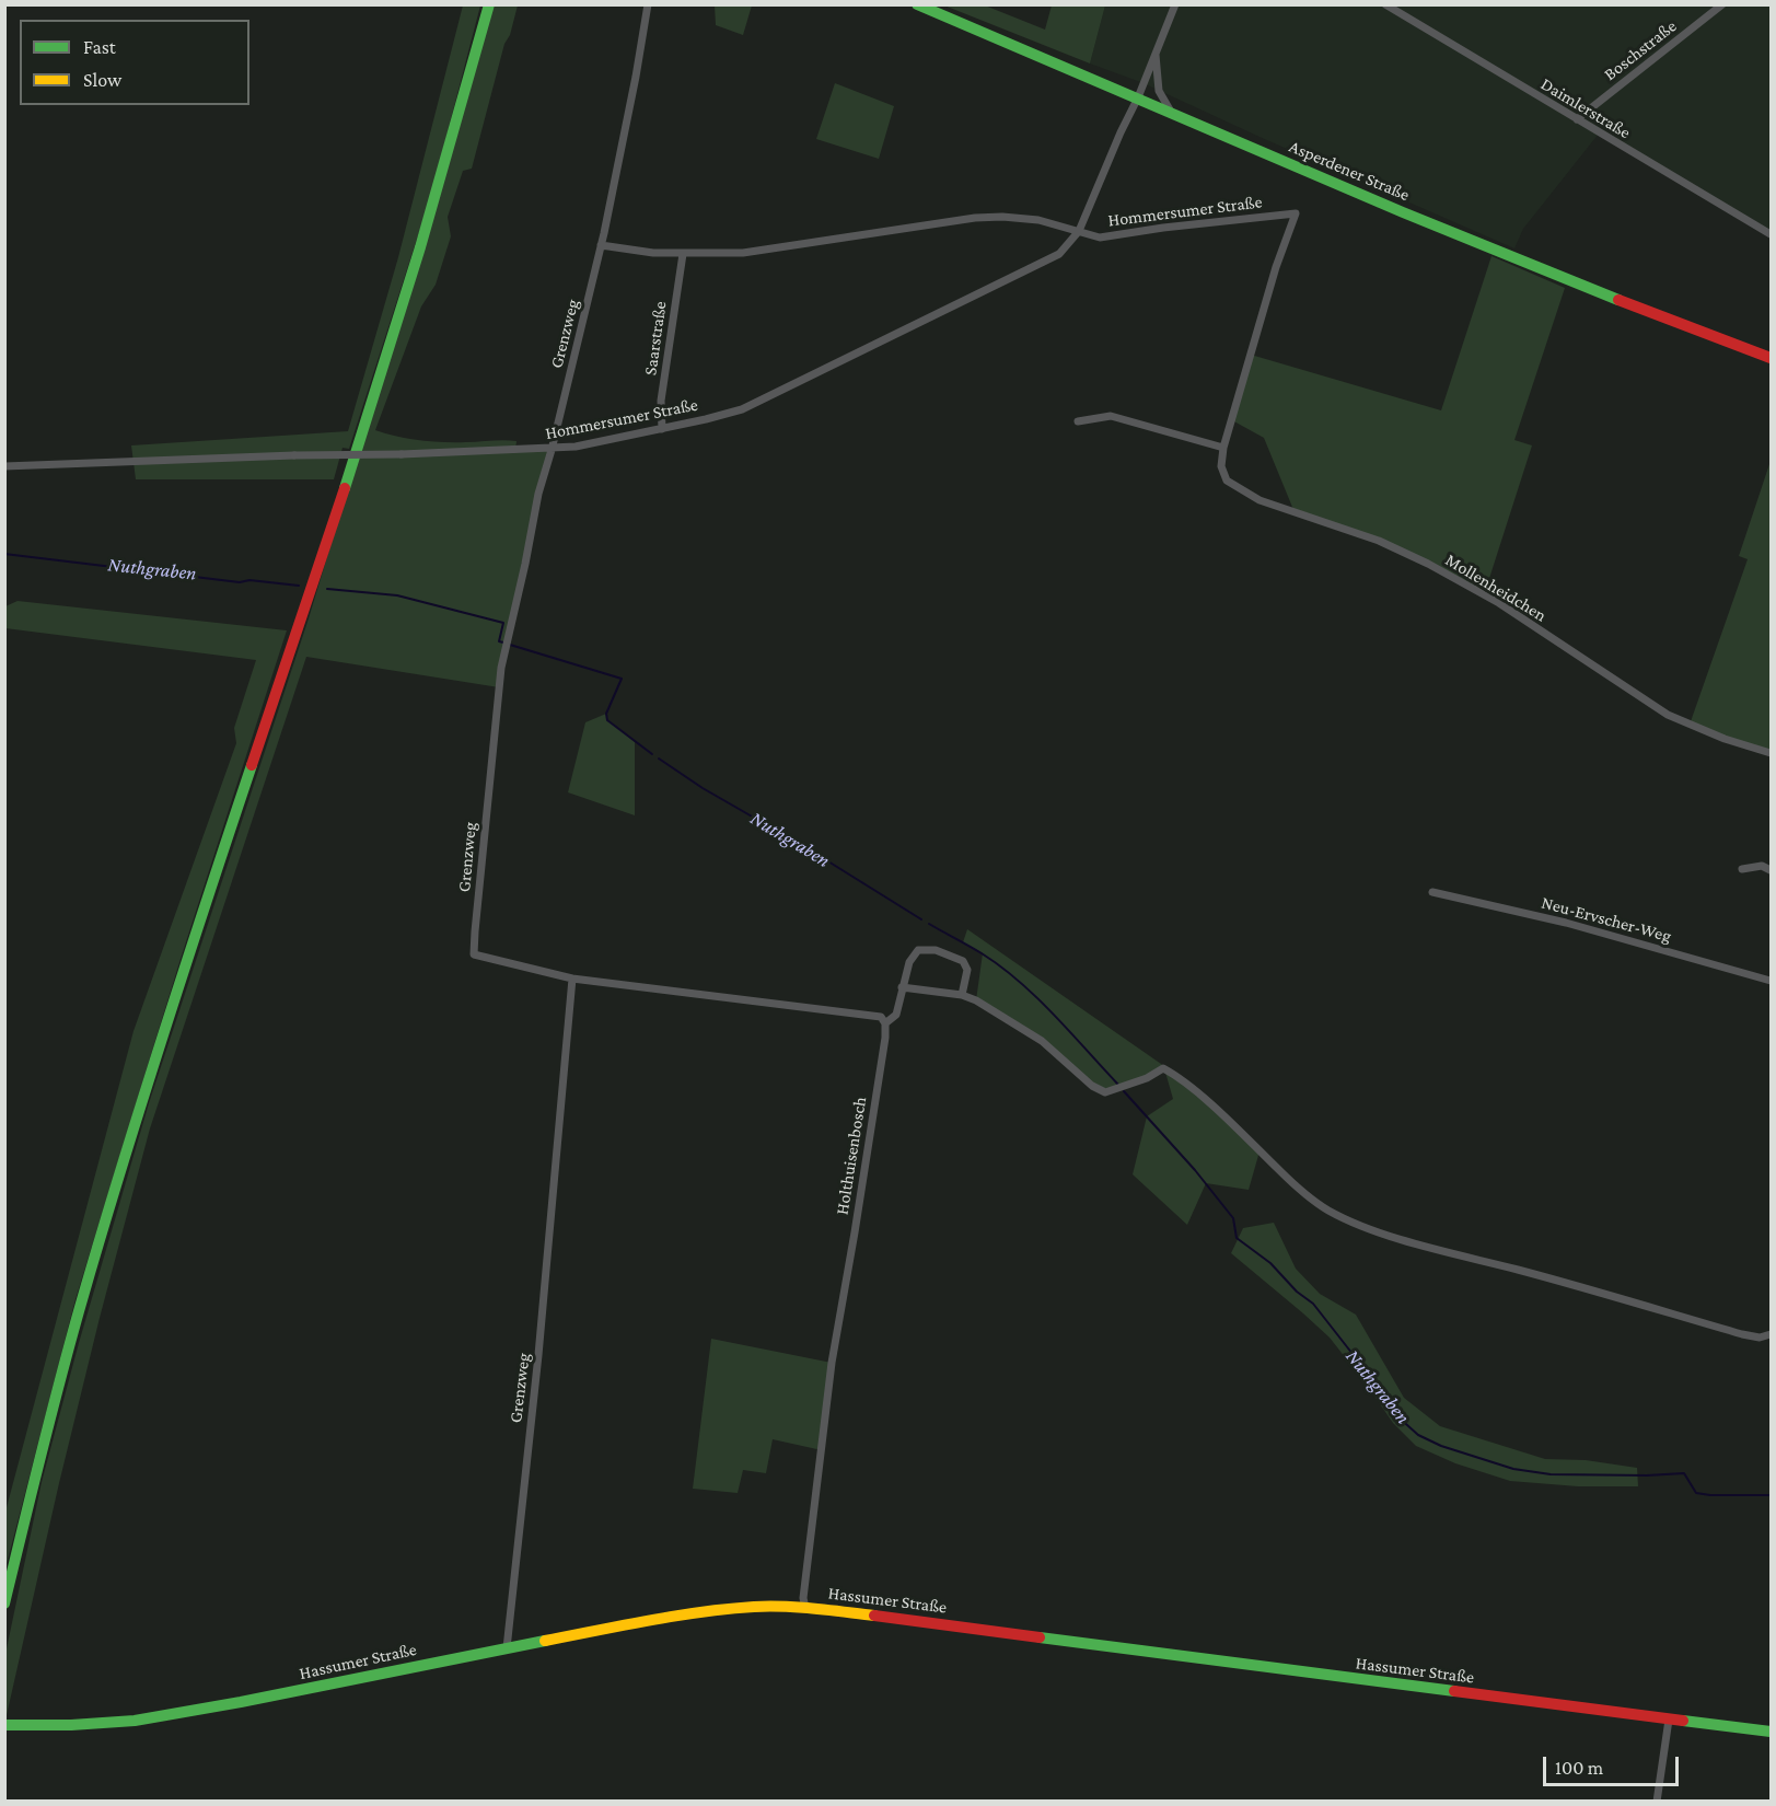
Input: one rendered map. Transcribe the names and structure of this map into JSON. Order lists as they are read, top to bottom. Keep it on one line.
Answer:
{"streets":{"main road":["Asperdener Straße","Hassumer Straße"],"street":["Boschstraße","Daimlerstraße","Hommersumer Straße","Grenzweg","Saarstraße","Mollenheidchen","Neu-Ervscher-Weg","Holthuisenbosch"]},"crossings":[["Boschstraße","Daimlerstraße"],["Asperdener Straße","Hommersumer Straße"],["Hommersumer Straße","Grenzweg"],["Hommersumer Straße","Saarstraße"],["Hommersumer Straße","Mollenheidchen"],["Grenzweg","Hassumer Straße"],["Holthuisenbosch","Hassumer Straße"]],"water":["Nuthgraben"],"legend":["Fast","Slow"],"scale_bar":"100 m"}
